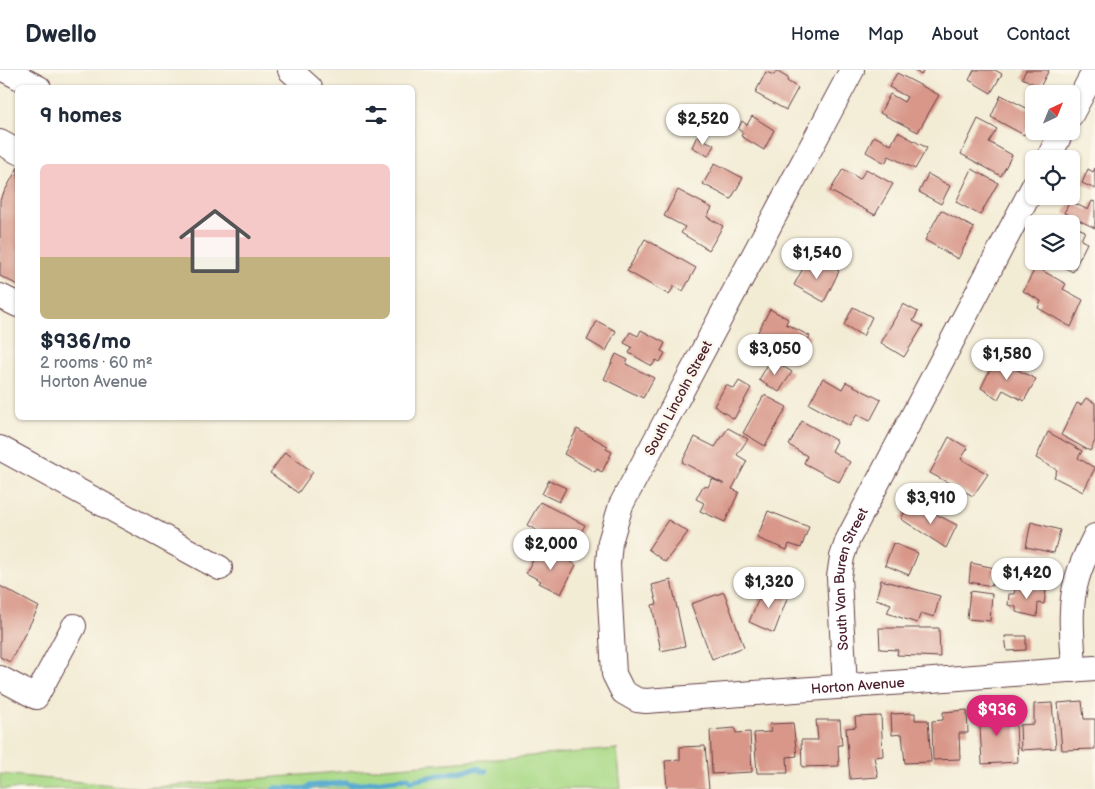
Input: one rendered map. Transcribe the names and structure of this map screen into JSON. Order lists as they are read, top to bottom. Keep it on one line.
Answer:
{"streets":{"street":["South Lincoln Street","South Van Buren Street","Horton Avenue"]},"crossings":[["South Lincoln Street","Horton Avenue"],["South Van Buren Street","Horton Avenue"]],"north":"top right","page":{"header":"Dwello","nav":["Home","Map","About","Contact"],"heading":"9 homes","price":["$2,520","$1,540","$3,050","$1,580","$3,910","$2,000","$1,420","$1,320","$936"],"list":[{"name":"$936/mo","note":"2 rooms · 60 m² · Horton Avenue"}]}}
